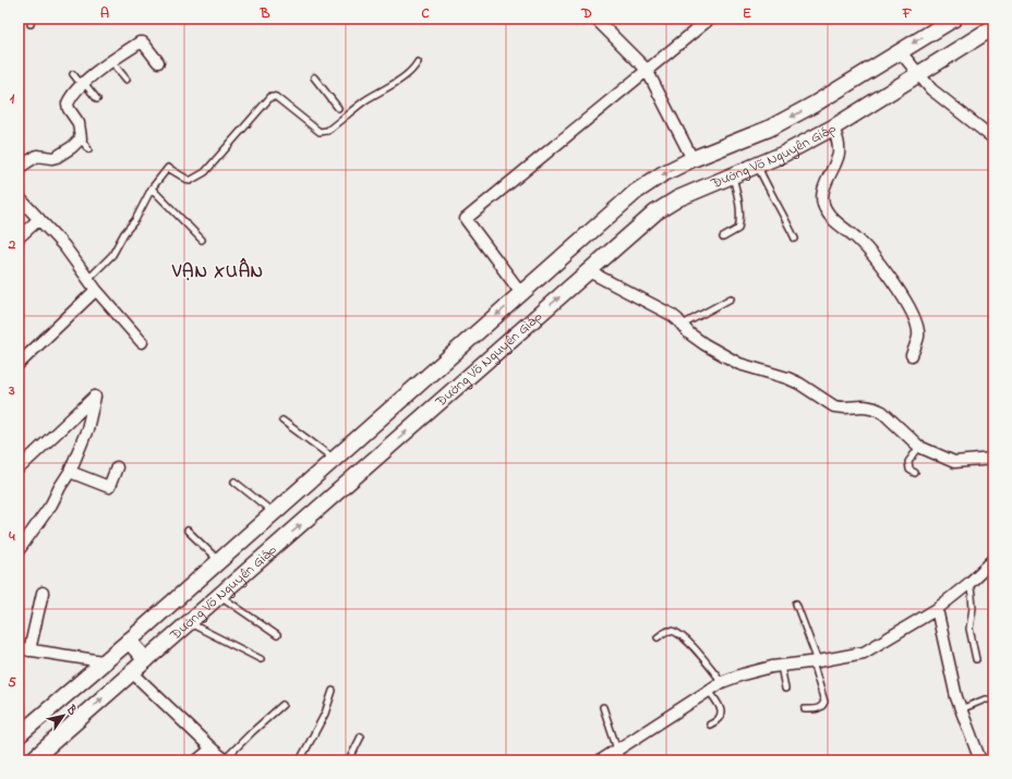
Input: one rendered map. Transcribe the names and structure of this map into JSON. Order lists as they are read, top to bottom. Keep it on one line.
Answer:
{"streets":{"main road":["Đường Võ Nguyên Giáp"]},"districts":["VẠN XUÂN"],"north":"top right","grid":{"columns":["A","B","C","D","E","F"],"rows":["1","2","3","4","5"]}}
